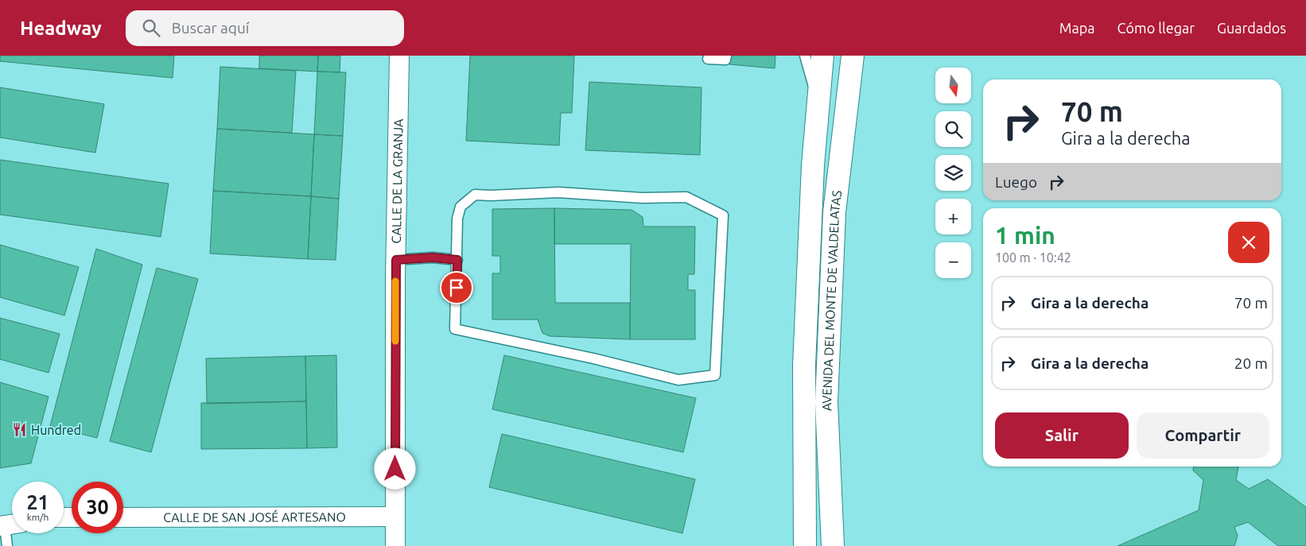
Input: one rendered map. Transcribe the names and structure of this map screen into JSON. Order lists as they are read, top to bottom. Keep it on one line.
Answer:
{"streets":{"street":["CALLE DE LA GRANJA","AVENIDA DEL MONTE DE VALDELATAS","CALLE DE SAN JOSÉ ARTESANO"]},"crossings":[["CALLE DE LA GRANJA","CALLE DE SAN JOSÉ ARTESANO"]],"places":{"restaurant":["Hundred"]},"north":"bottom","page":{"header":"Headway","search":"Buscar aquí","nav":["Mapa","Cómo llegar","Guardados"],"map_buttons":["+","−"],"turn":["70 m","Gira a la derecha"],"then":"Luego","heading":["1 min","100 m · 10:42"],"list":[{"name":"Gira a la derecha","value":"70 m"},{"name":"Gira a la derecha","value":"20 m"}],"buttons":["Salir","Compartir"],"speed":"21 km/h","limit":"30"}}
